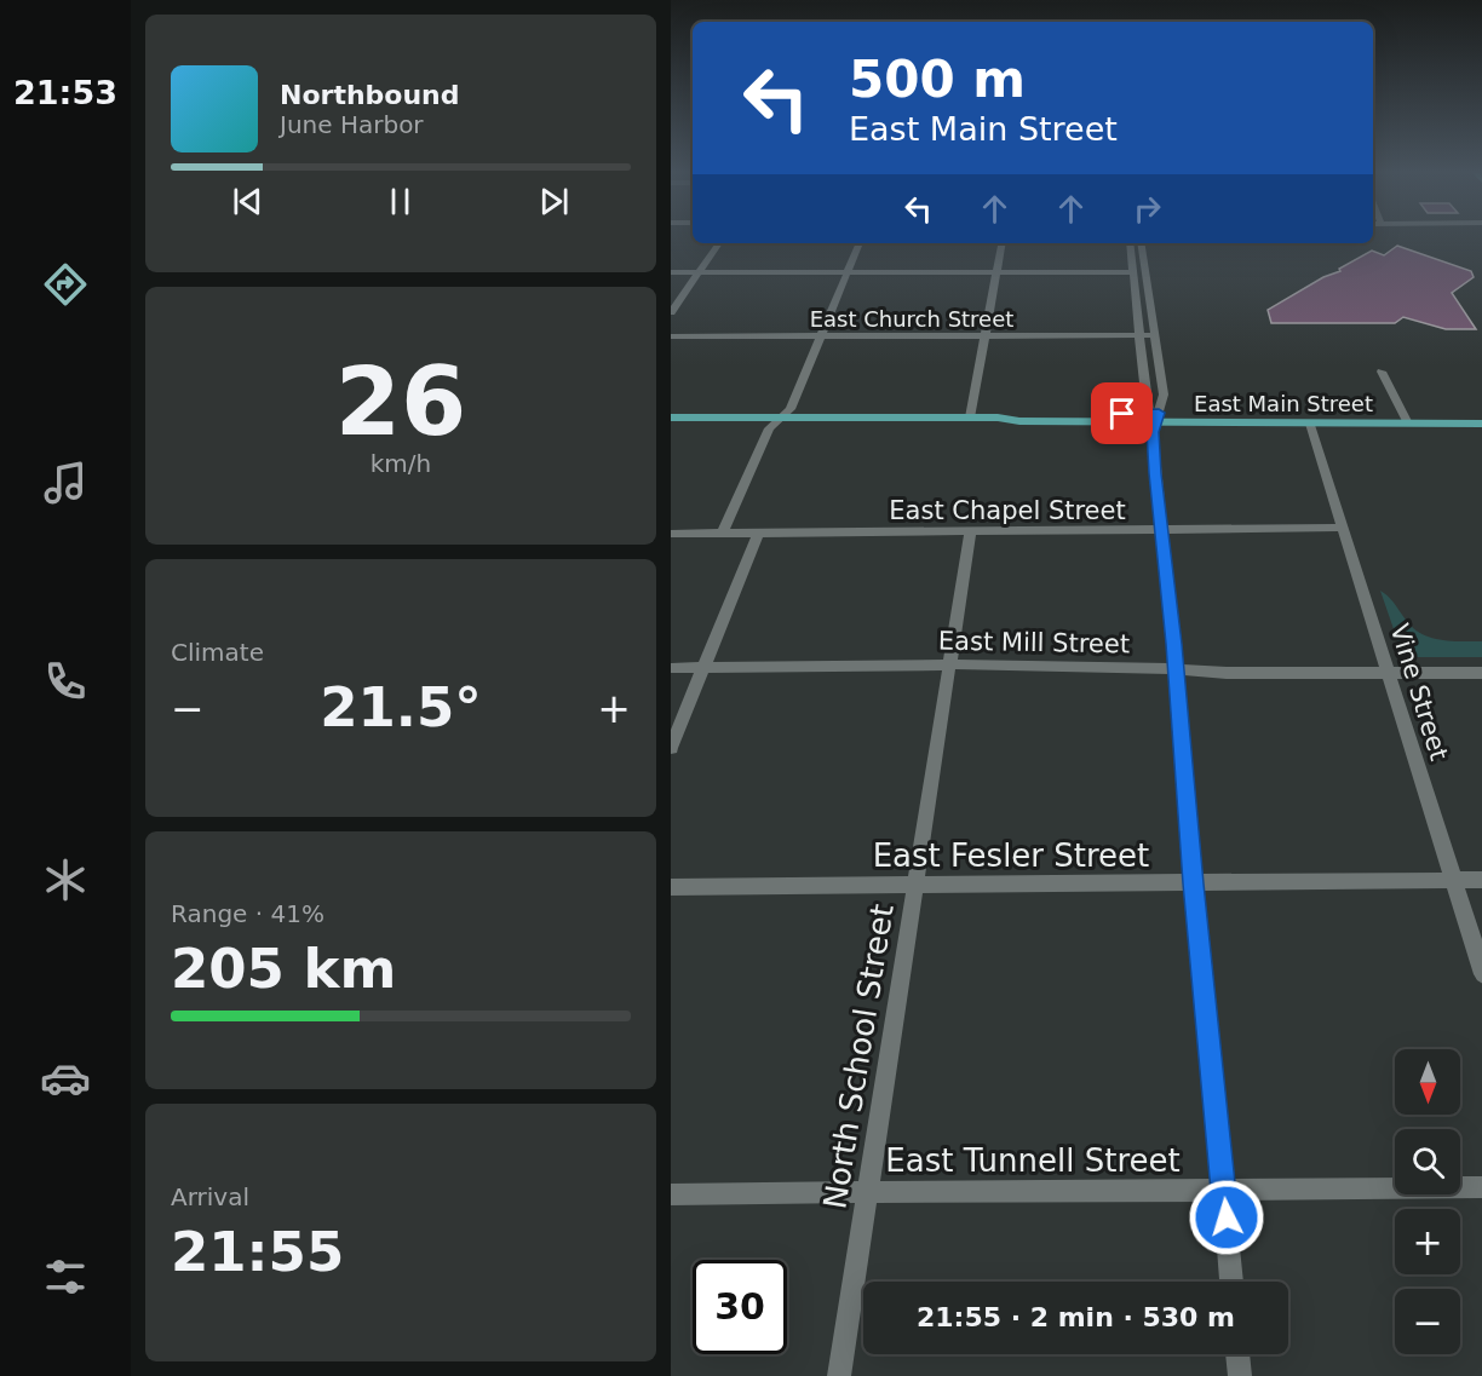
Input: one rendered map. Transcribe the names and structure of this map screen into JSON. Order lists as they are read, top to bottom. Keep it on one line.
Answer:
{"streets":{"main road":["East Main Street"],"street":["East Church Street","East Chapel Street","East Mill Street","Vine Street","East Fesler Street","North School Street","East Tunnell Street"]},"crossings":[["East Main Street","Vine Street"],["East Chapel Street","Vine Street"],["East Chapel Street","North School Street"],["East Mill Street","Vine Street"],["East Mill Street","North School Street"],["Vine Street","East Fesler Street"],["East Fesler Street","North School Street"],["North School Street","East Tunnell Street"]],"north":"bottom","page":{"tabs":"21:53","turn":["500 m","East Main Street"],"song":["Northbound","June Harbor"],"tile":[["26","km/h"],"Climate",["Range · 41%","205 km"],["Arrival","21:55"]],"heat":["−","21.5°","+"],"map_buttons":["+","−"],"limit":"30","trip":"21:55 · 2 min · 530 m"}}
